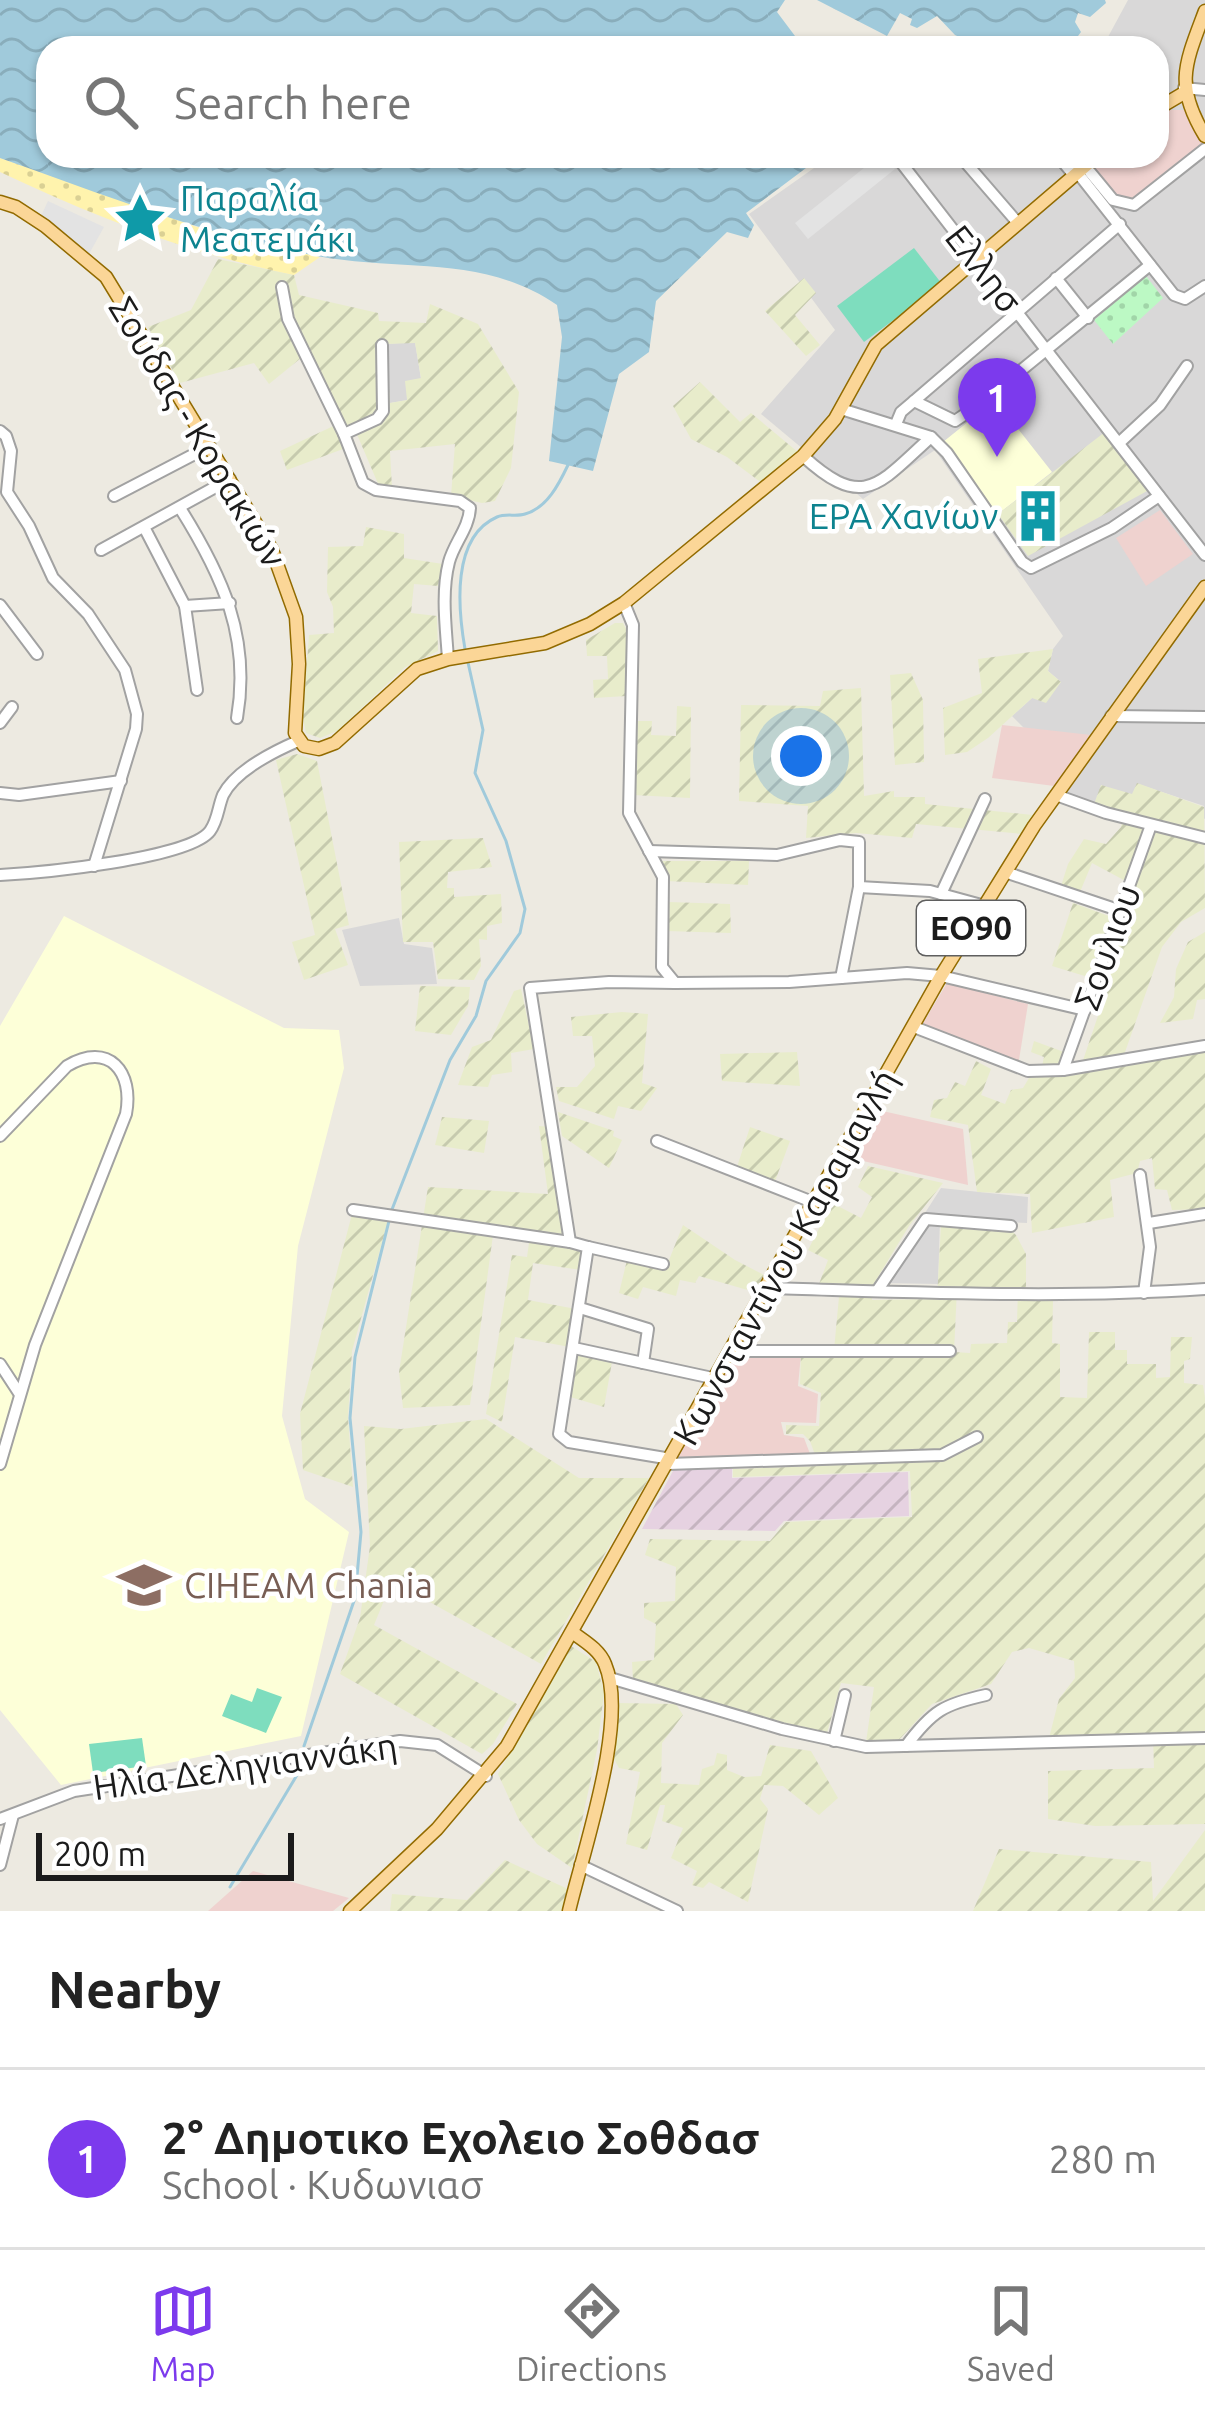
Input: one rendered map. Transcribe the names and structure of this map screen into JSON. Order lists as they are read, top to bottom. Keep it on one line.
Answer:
{"streets":{"main road":["Σούδας - Κορακιών","ΕΟ90","Κωνσταντίνου Καραμανλή"],"street":["Ελλησ","Σουλιου","Ηλία Δεληγιαννάκη"]},"crossings":[["Κωνσταντίνου Καραμανλή","Ηλία Δεληγιαννάκη"]],"places":{"place":["Παραλία Μεατεμάκι"],"building":["ΕΡΑ Χανίων"],"school or university":["CIHEAM Chania"]},"scale_bar":"200 m","page":{"search":"Search here","pins":"1","scale":"200 m","heading":"Nearby","list":[{"mark":"1","name":"2° Δημοτικο Εχολειο Σοθδασ","note":"School · Κυδωνιασ","value":"280 m"}],"nav":["Map","Directions","Saved"]}}
